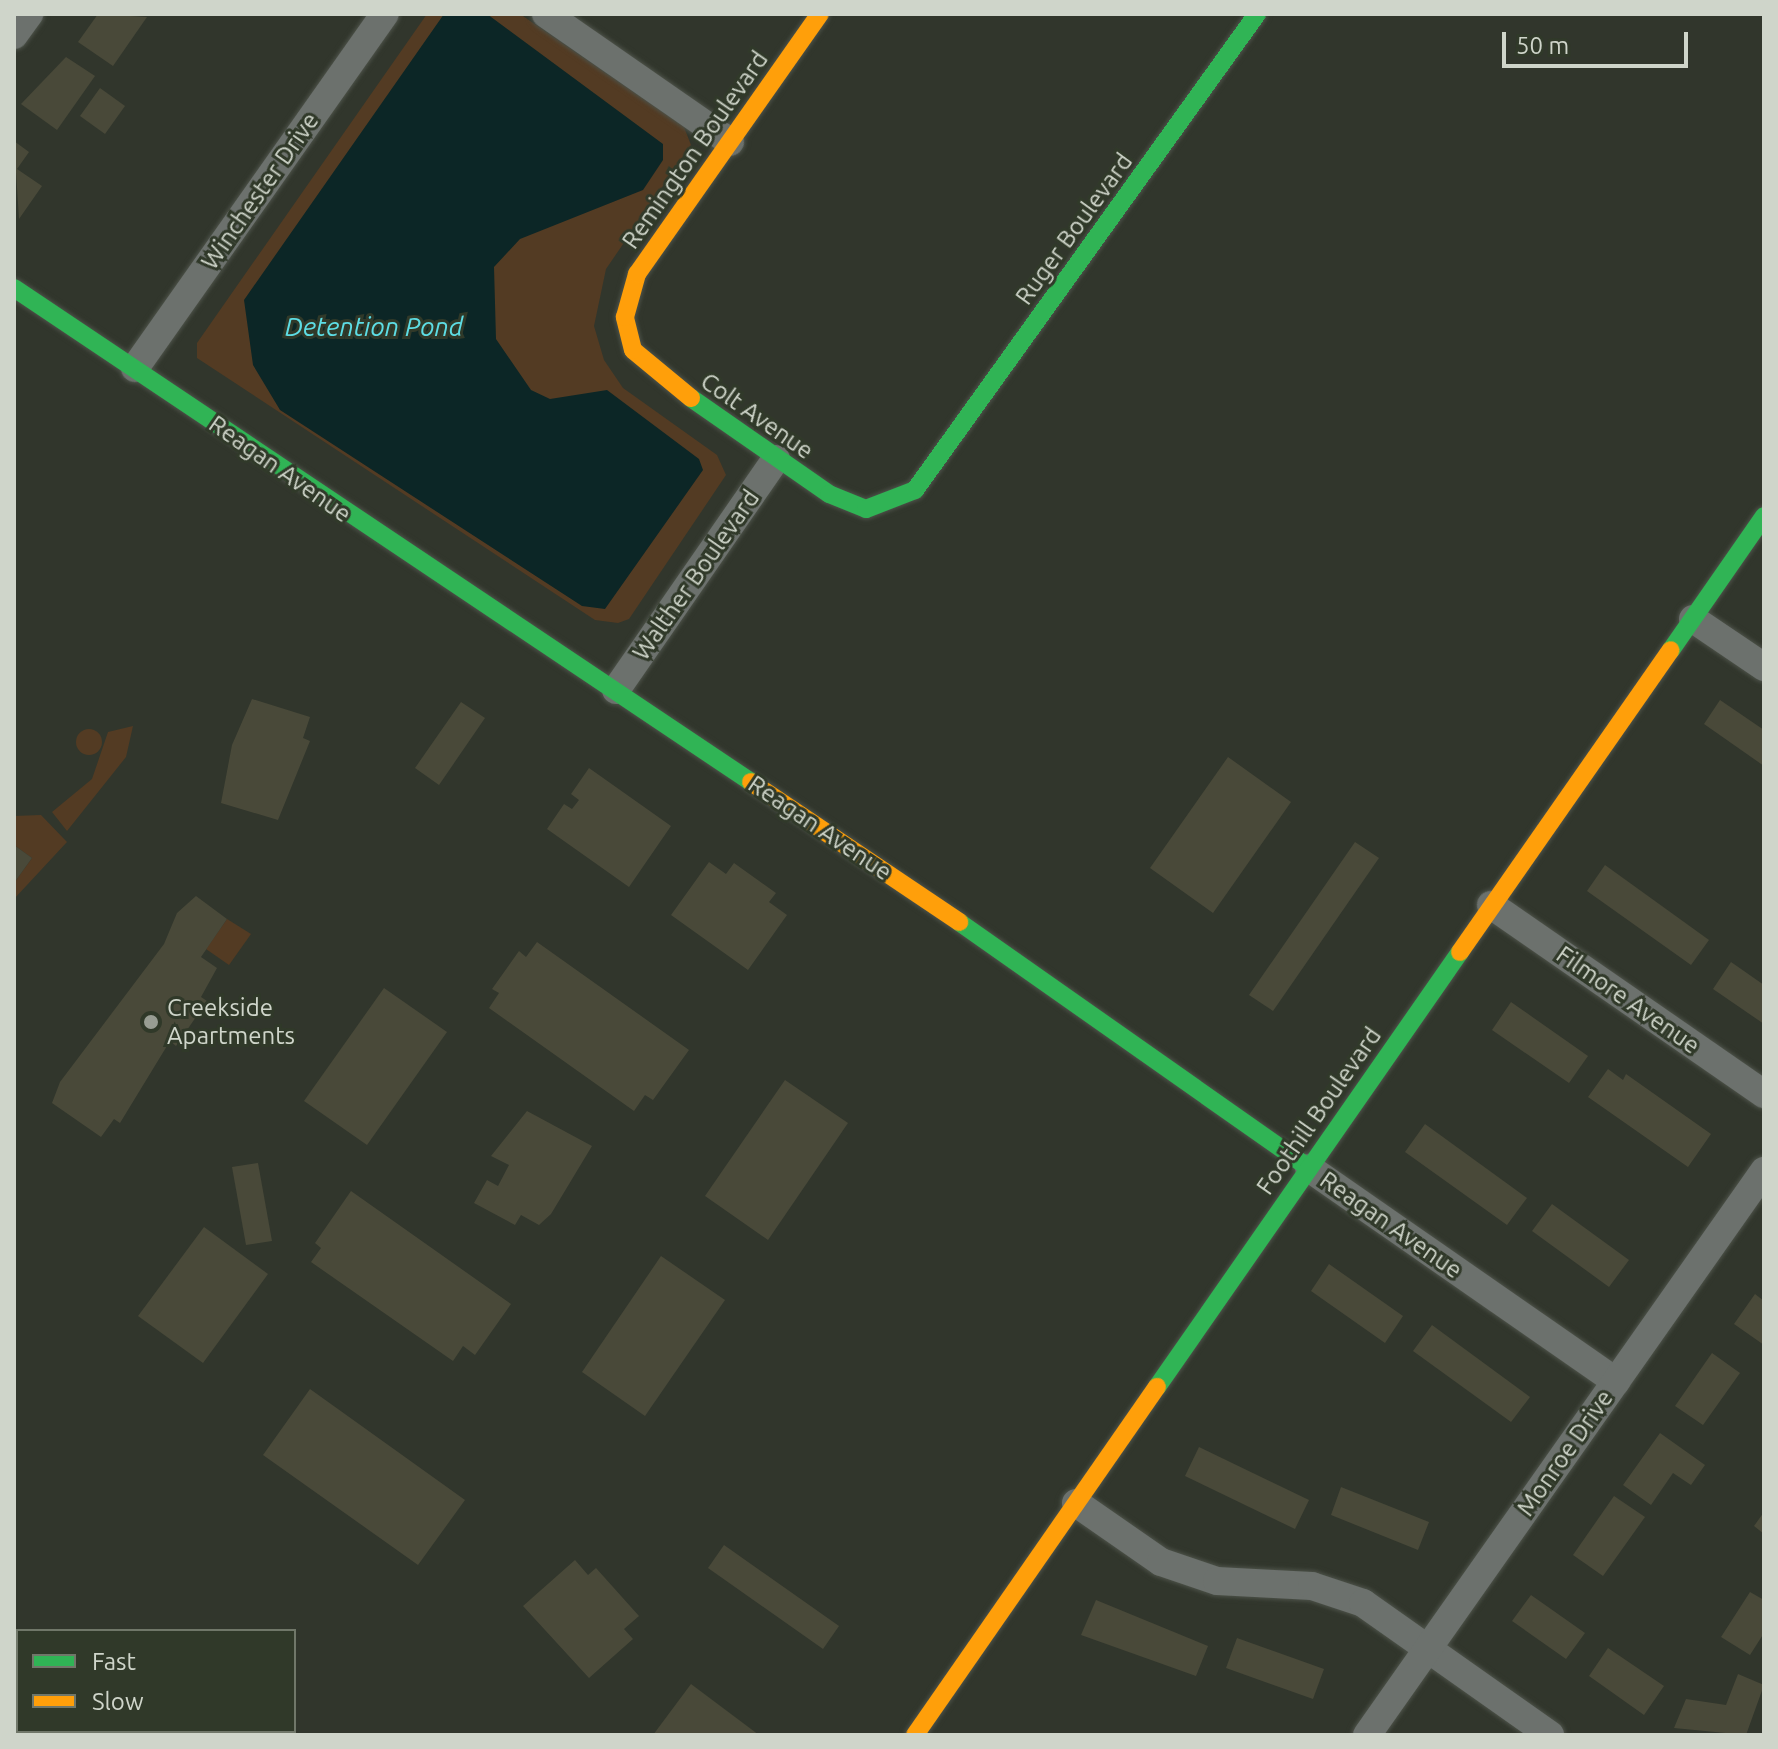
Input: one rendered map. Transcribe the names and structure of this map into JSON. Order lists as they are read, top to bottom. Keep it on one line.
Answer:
{"streets":{"street":["Remington Boulevard","Winchester Drive","Ruger Boulevard","Colt Avenue","Reagan Avenue","Walther Boulevard","Filmore Avenue","Foothill Boulevard","Monroe Drive"]},"crossings":[["Remington Boulevard","Colt Avenue"],["Winchester Drive","Reagan Avenue"],["Ruger Boulevard","Colt Avenue"],["Colt Avenue","Walther Boulevard"],["Reagan Avenue","Walther Boulevard"],["Reagan Avenue","Foothill Boulevard"],["Reagan Avenue","Monroe Drive"],["Filmore Avenue","Foothill Boulevard"]],"water":["Detention Pond"],"places":["Creekside Apartments"],"legend":["Fast","Slow"],"scale_bar":"50 m"}
